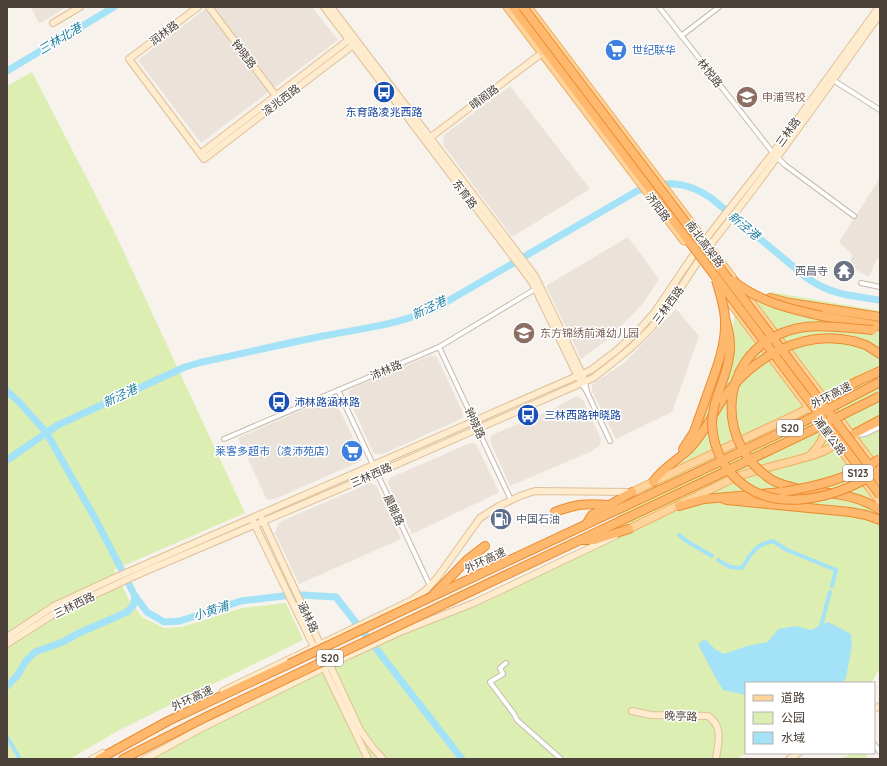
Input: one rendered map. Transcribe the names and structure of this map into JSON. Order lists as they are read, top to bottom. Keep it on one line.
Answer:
{"streets":{"highway":["南北高架路","外环高速","S20"],"main road":["济阳路","浦星公路","S123"],"street":["润林路","钟晓路","林悦路","晴阁路","凌兆西路","三林路","东育路","三林西路","沛林路","晨眺路","涵林路","晚亭路"]},"crossings":[["润林路","凌兆西路"],["钟晓路","凌兆西路"],["钟晓路","三林西路"],["钟晓路","沛林路"],["林悦路","三林路"],["晴阁路","东育路"],["晴阁路","济阳路"],["凌兆西路","东育路"],["三林路","济阳路"],["三林路","三林西路"],["东育路","三林西路"],["东育路","沛林路"],["济阳路","三林西路"],["济阳路","浦星公路"],["三林西路","晨眺路"],["三林西路","涵林路"],["沛林路","晨眺路"]],"water":["三林北港","新泾港","小黄浦"],"places":{"supermarket":["世纪联华","莱客多超市（凌沛苑店）"],"bus stop":["东育路凌兆西路","沛林路涵林路","三林西路钟晓路"],"school or university":["申浦驾校","东方锦绣前滩幼儿园"],"temple":["西昌寺"],"fuel station":["中国石油"]},"legend":["道路","公园","水域"]}
